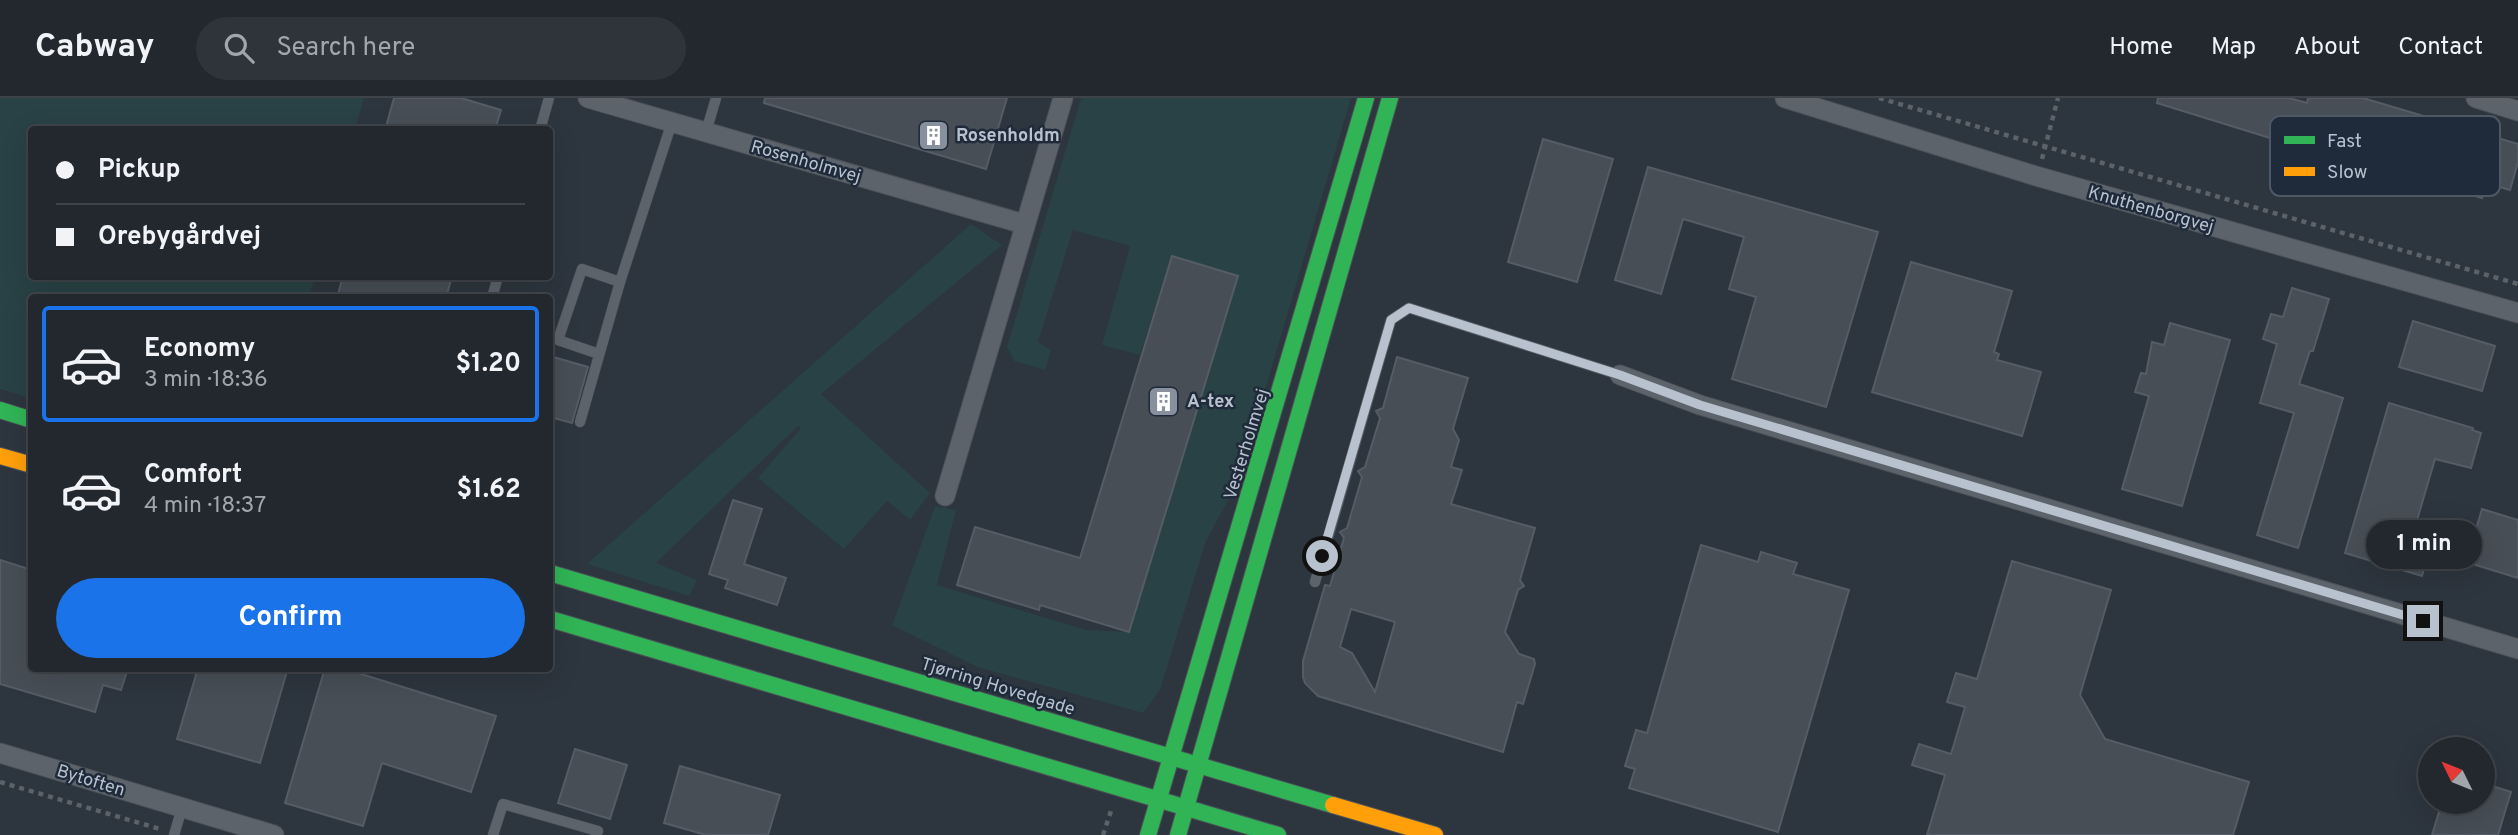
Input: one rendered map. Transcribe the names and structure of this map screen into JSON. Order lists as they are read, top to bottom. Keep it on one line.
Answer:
{"streets":{"main road":["Vesterholmvej","Tjørring Hovedgade"],"street":["Rosenholmvej","Knuthenborgvej","Bytoften"]},"crossings":[["Vesterholmvej","Tjørring Hovedgade"]],"places":{"building":["Rosenholdm","A-tex"]},"legend":["Fast","Slow"],"north":"top left","page":{"header":"Cabway","search":"Search here","nav":["Home","Map","About","Contact"],"banner":["Pickup","Orebygårdvej"],"list":[{"name":"Economy","note":"3 min · 18:36","value":"$1.20"},{"name":"Comfort","note":"4 min · 18:37","value":"$1.62"}],"bubble":"1 min","buttons":"Confirm"}}
